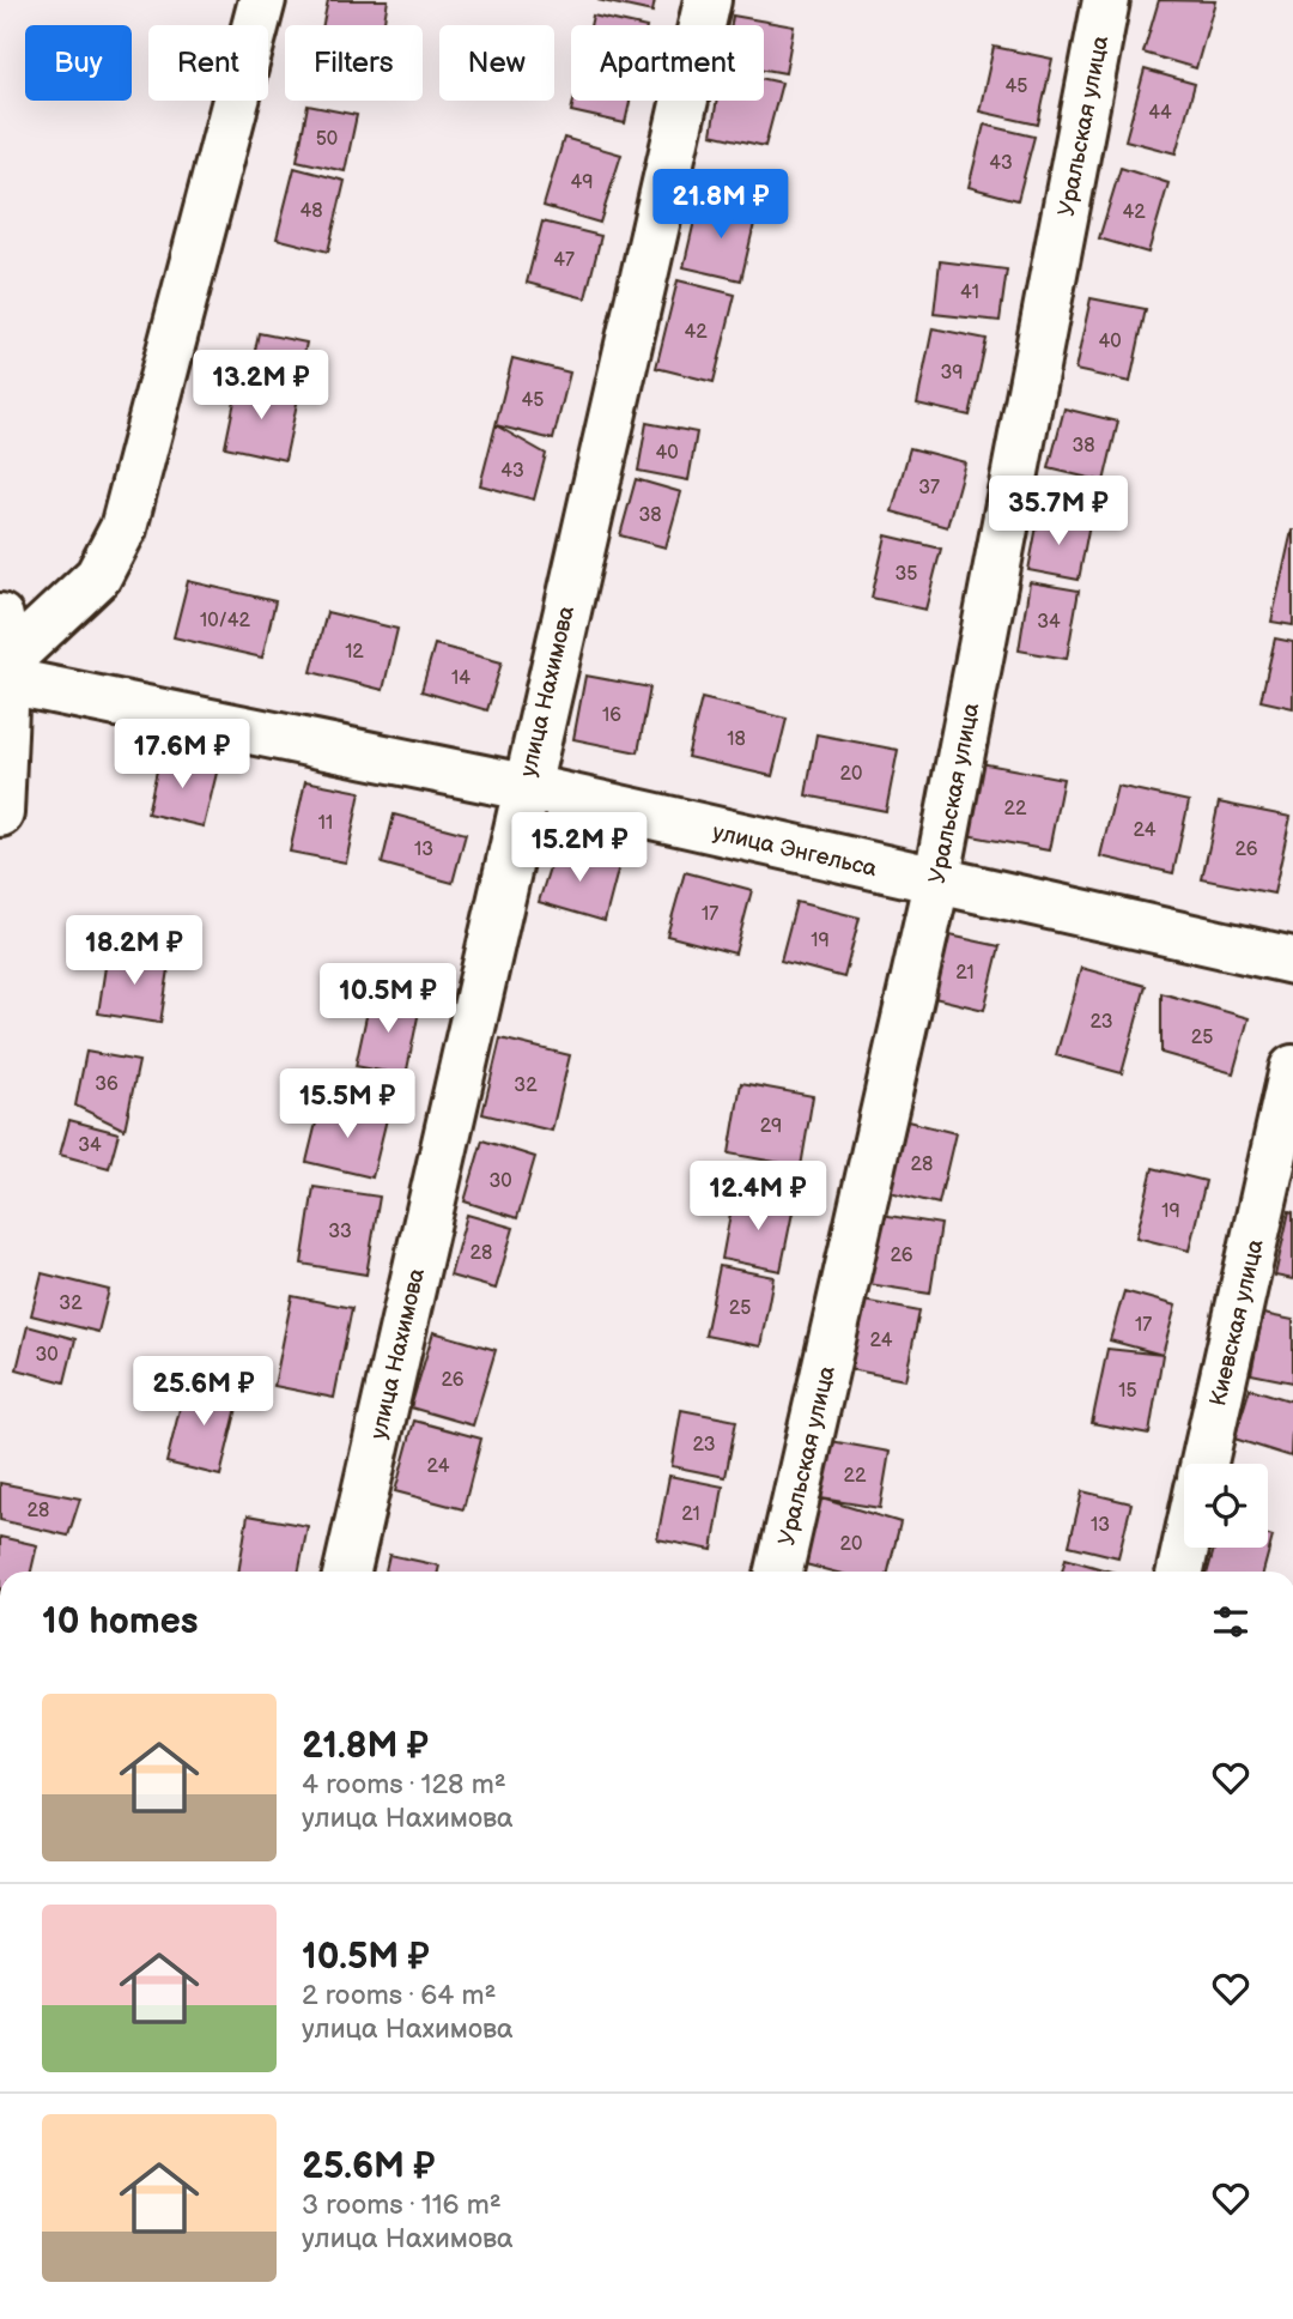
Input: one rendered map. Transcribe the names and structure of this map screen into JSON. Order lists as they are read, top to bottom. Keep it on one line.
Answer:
{"streets":{"main road":["Уральская улица","улица Нахимова","улица Энгельса","Киевская улица"]},"crossings":[["Уральская улица","улица Энгельса"],["улица Нахимова","улица Энгельса"]],"house_numbers":["45","44","50","43","49","48","42","47","41","42","40","39","45","38","40","43","37","38","35","10/42","34","12","14","16","18","20","22","11","24","13","26","17","19","21","23","25","36","32","29","34","28","30","19","33","28","26","32","25","17","24","30","26","15","23","24","22","28","21","13","20"],"page":{"chip":["Buy","Rent","Filters","New","Apartment"],"price":["21.8M ₽","13.2M ₽","35.7M ₽","17.6M ₽","15.2M ₽","18.2M ₽","10.5M ₽","15.5M ₽","12.4M ₽","25.6M ₽"],"heading":"10 homes","list":[{"name":"21.8M ₽","note":"4 rooms · 128 m² · улица Нахимова"},{"name":"10.5M ₽","note":"2 rooms · 64 m² · улица Нахимова"},{"name":"25.6M ₽","note":"3 rooms · 116 m² · улица Нахимова"}]}}
